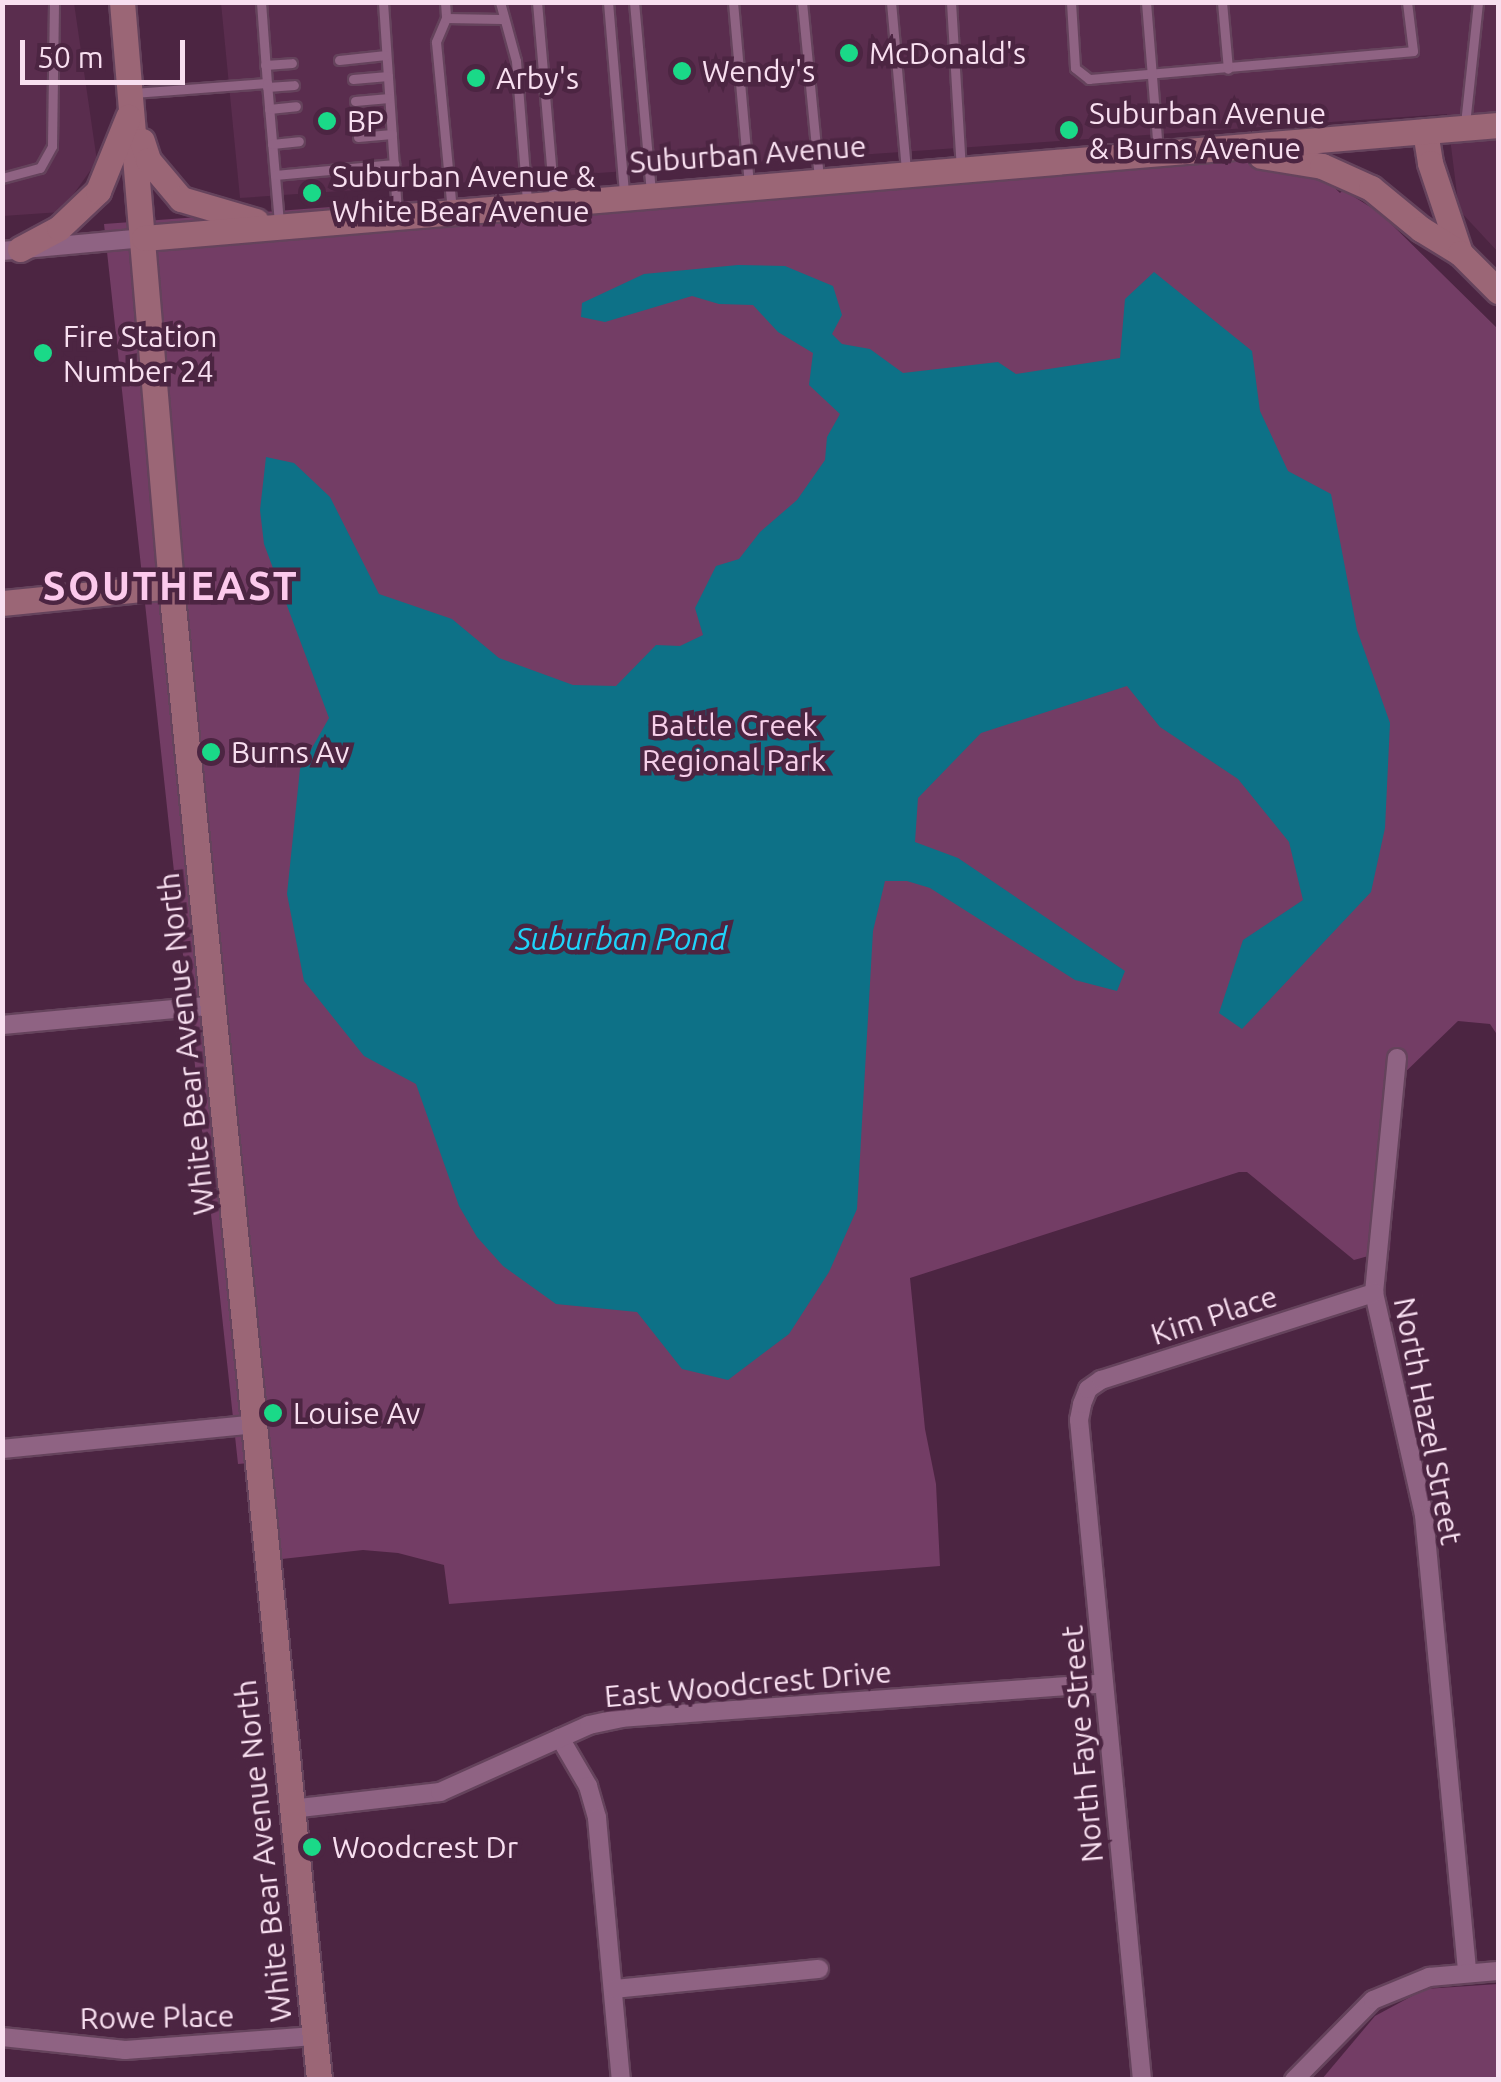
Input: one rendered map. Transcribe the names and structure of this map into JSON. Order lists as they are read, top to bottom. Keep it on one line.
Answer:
{"streets":{"street":["Suburban Avenue","White Bear Avenue North","Kim Place","North Hazel Street","East Woodcrest Drive","North Faye Street","Rowe Place"]},"crossings":[["Suburban Avenue","White Bear Avenue North"],["White Bear Avenue North","East Woodcrest Drive"],["White Bear Avenue North","Rowe Place"],["Kim Place","North Hazel Street"],["Kim Place","North Faye Street"],["East Woodcrest Drive","North Faye Street"]],"districts":["SOUTHEAST"],"water":["Suburban Pond"],"parks":["Battle Creek Regional Park"],"places":["McDonald's","Wendy's","Arby's","BP","Suburban Avenue & Burns Avenue","Suburban Avenue & White Bear Avenue","Fire Station Number 24","Burns Av","Louise Av","Woodcrest Dr"],"scale_bar":"50 m"}
